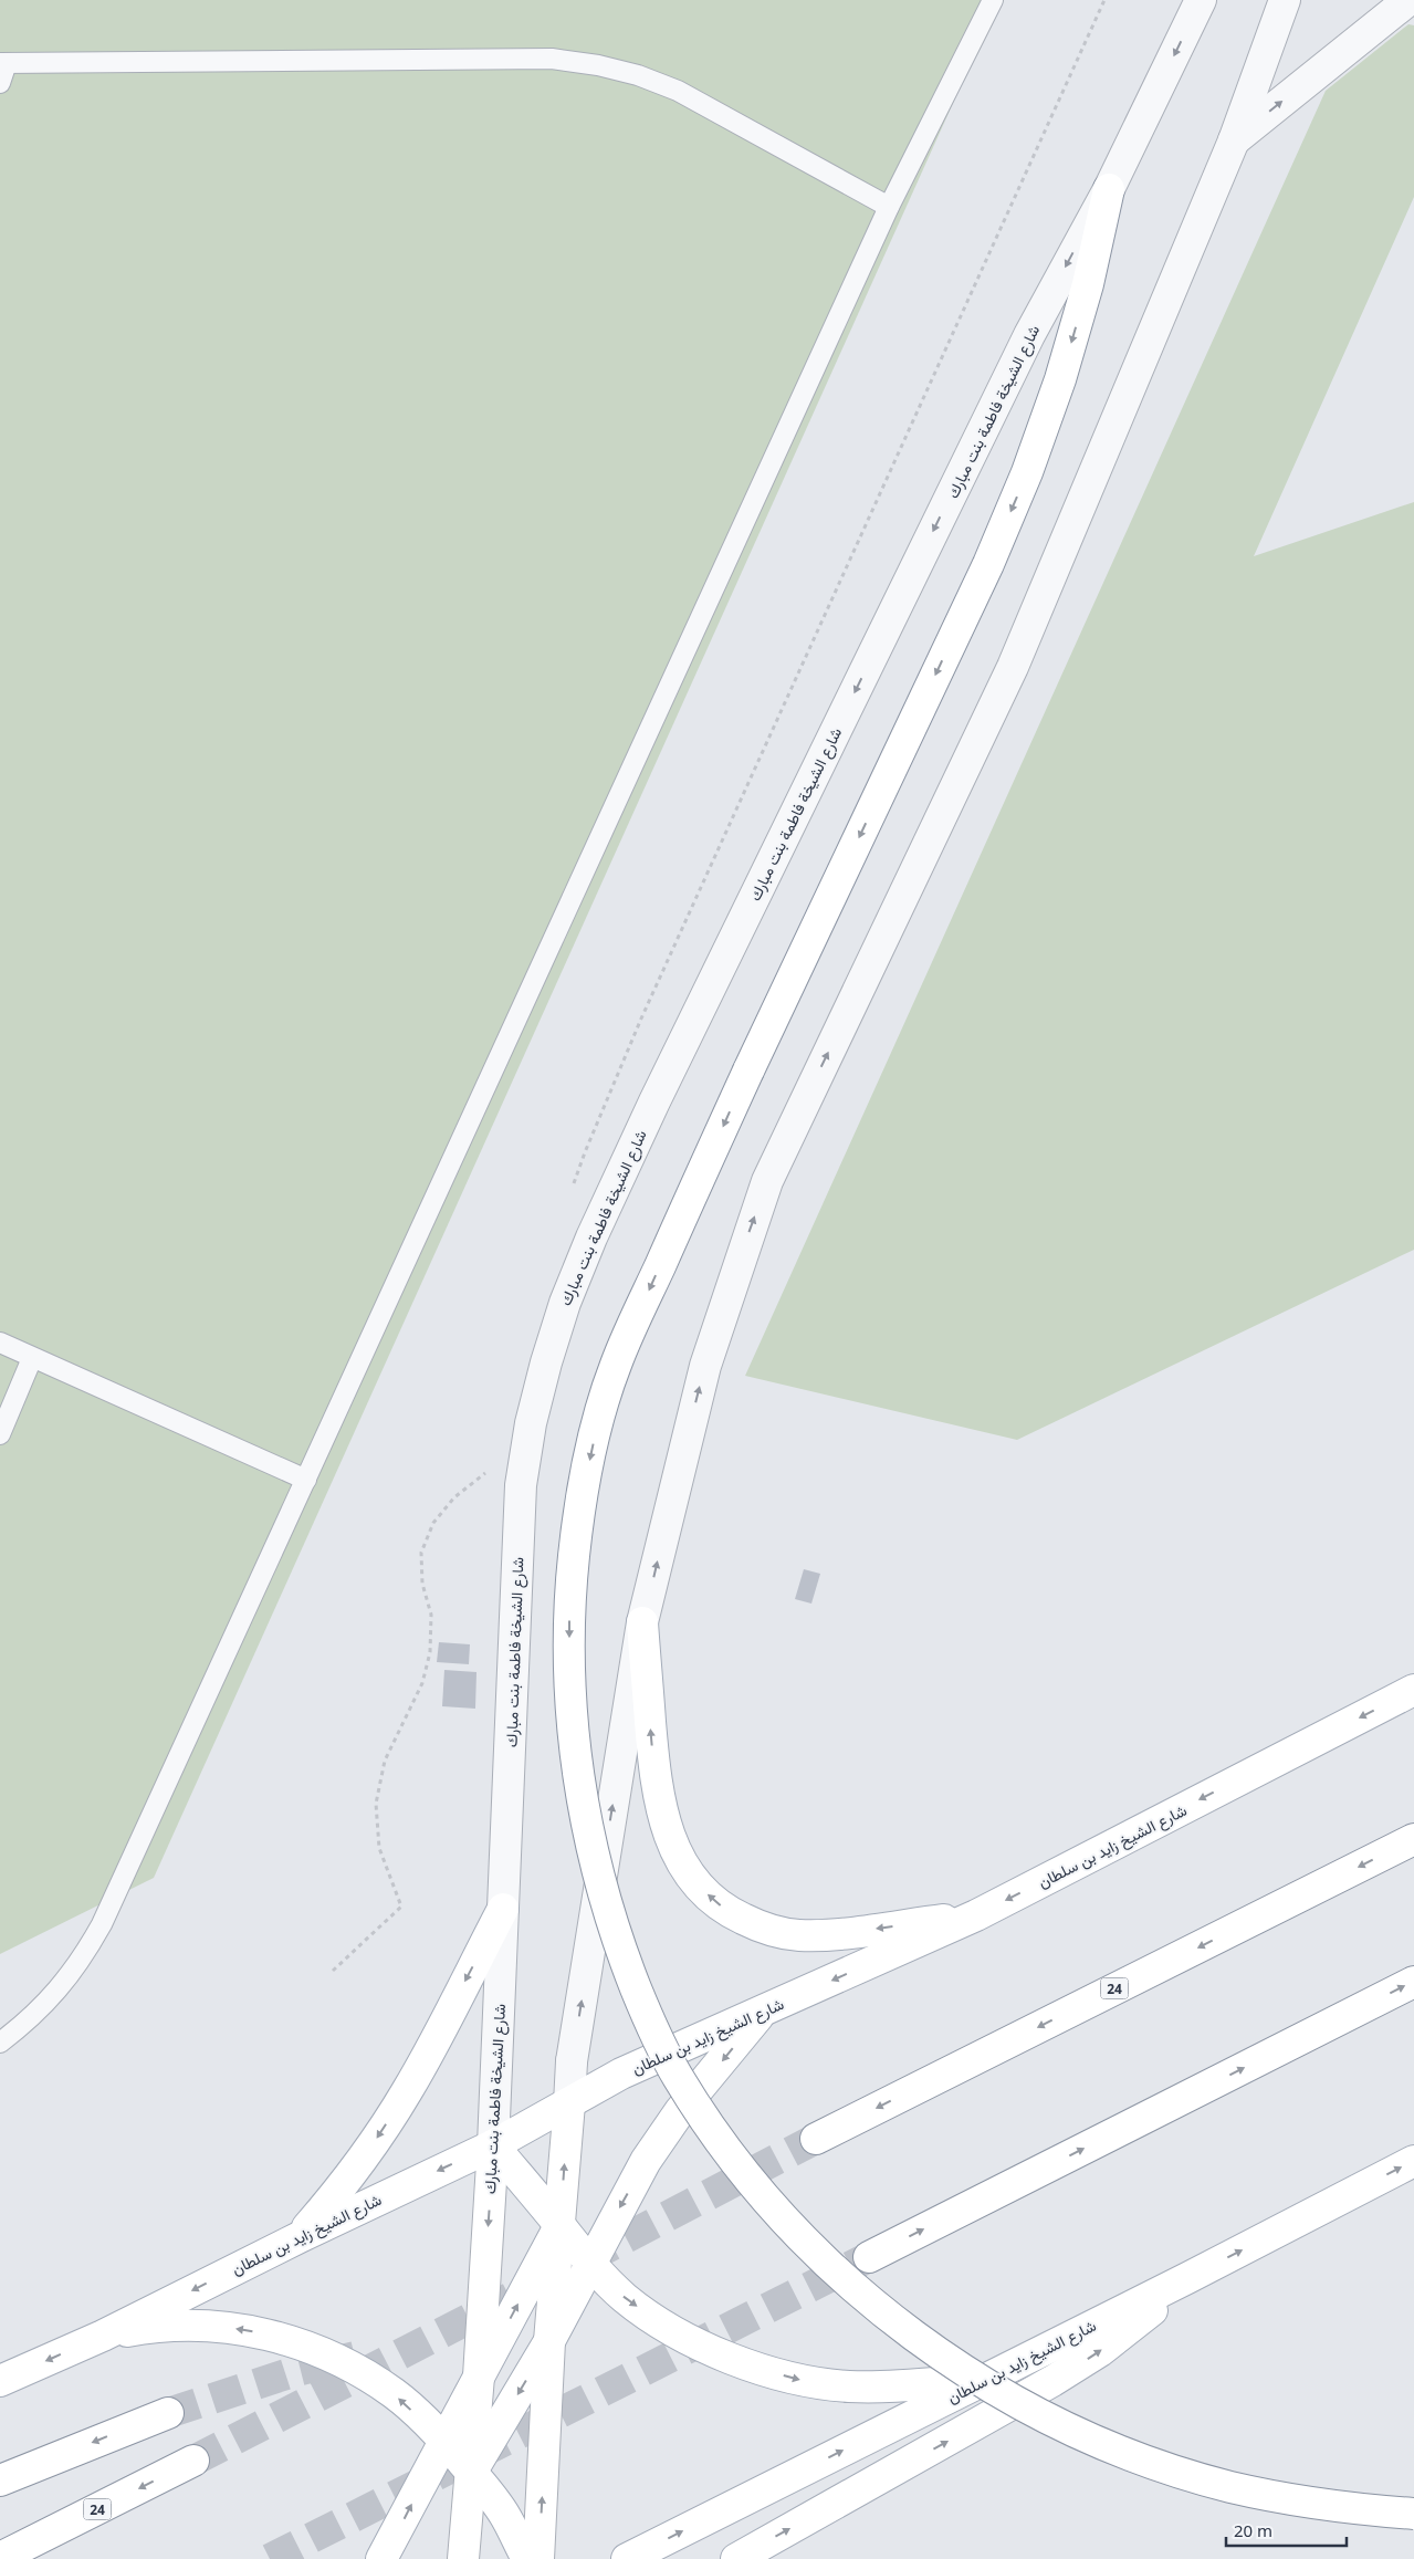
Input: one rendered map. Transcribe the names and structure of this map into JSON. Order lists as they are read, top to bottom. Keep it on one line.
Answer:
{"streets":{"main road":["شارع الشيخة فاطمة بنت مبارك","شارع الشيخ زايد بن سلطان","24"]},"crossings":[["شارع الشيخة فاطمة بنت مبارك","شارع الشيخ زايد بن سلطان"]],"scale_bar":"20 m"}
